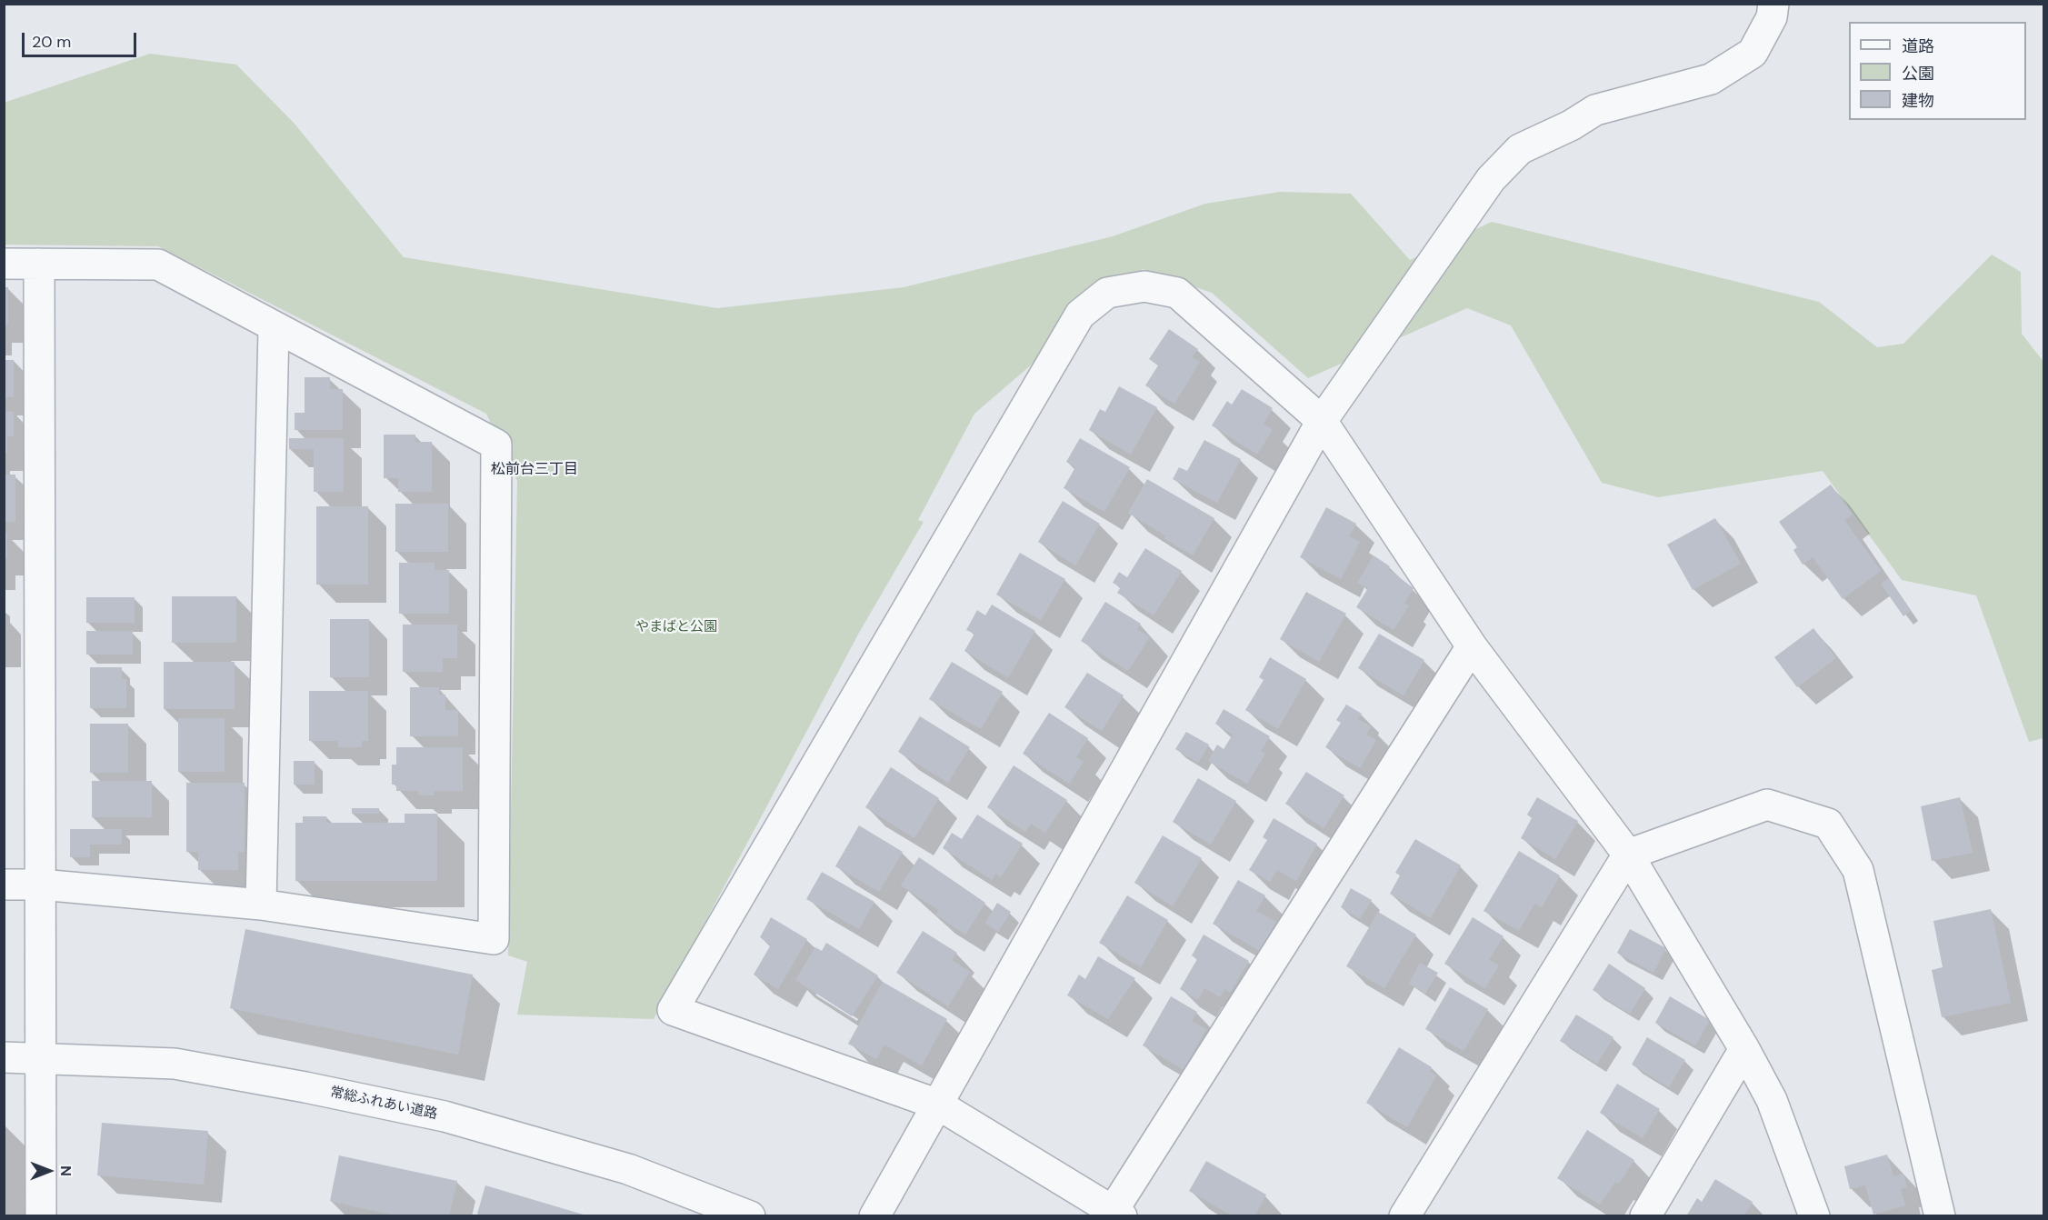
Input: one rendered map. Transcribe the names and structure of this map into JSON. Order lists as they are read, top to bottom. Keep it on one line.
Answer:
{"streets":{"street":["常総ふれあい道路"]},"districts":["松前台三丁目"],"parks":["やまばと公園"],"legend":["道路","公園","建物"],"scale_bar":"20 m","north":"right"}
